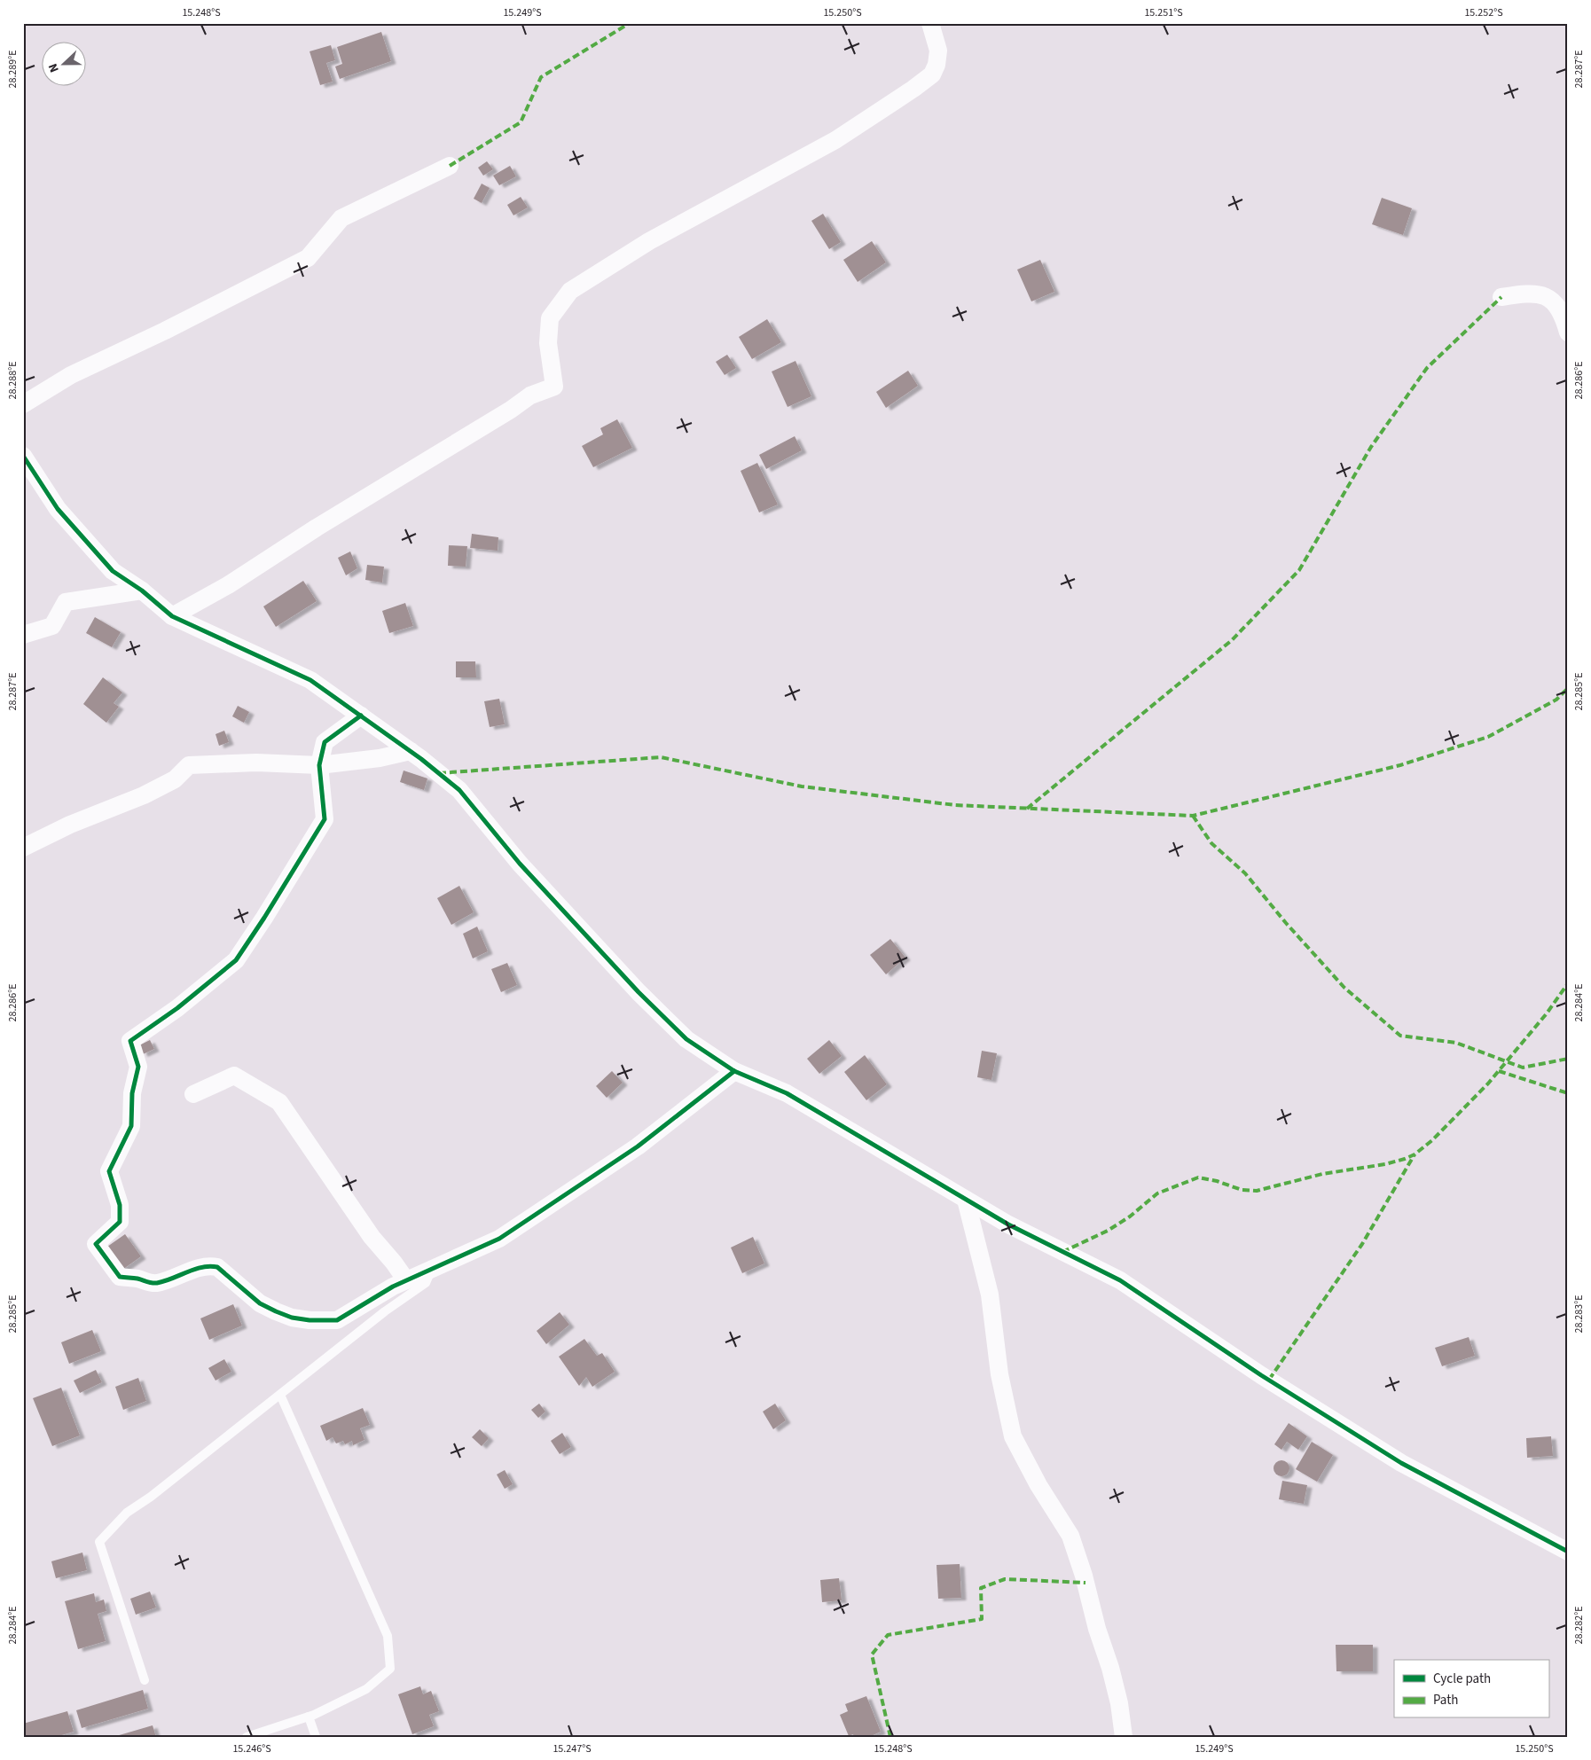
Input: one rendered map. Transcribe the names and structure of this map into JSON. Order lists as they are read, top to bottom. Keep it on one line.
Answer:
{"legend":["Cycle path","Path"],"north":"left","coordinates":["15.248°S","15.249°S","15.250°S","15.251°S","15.252°S","28.287°E","28.289°E","28.286°E","28.288°E","28.285°E","28.284°E","28.283°E","28.282°E","15.246°S","15.247°S"]}
